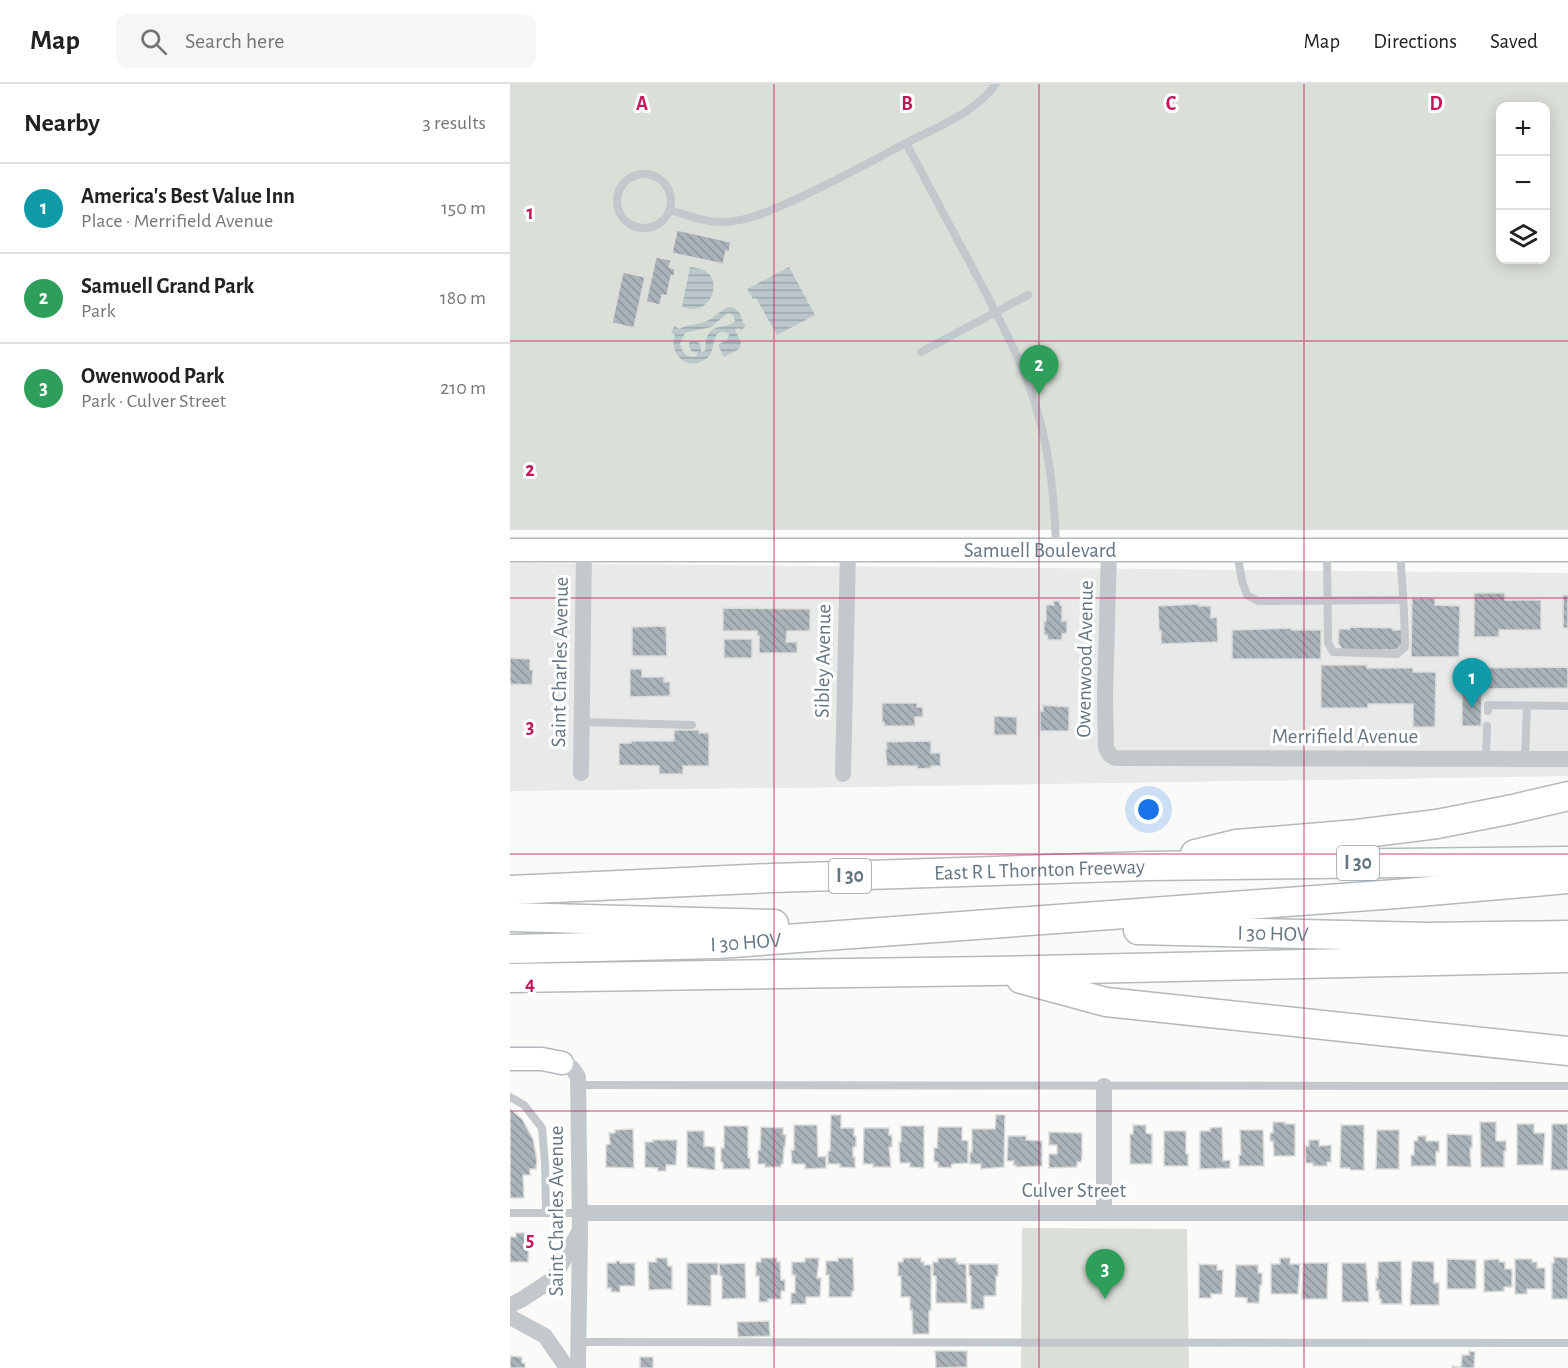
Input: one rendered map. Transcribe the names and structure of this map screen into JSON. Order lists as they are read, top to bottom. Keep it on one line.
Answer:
{"streets":{"highway":["I 30","East R L Thornton Freeway","I 30 HOV"],"main road":["Samuell Boulevard"],"street":["Owenwood Avenue","Sibley Avenue","Saint Charles Avenue","Merrifield Avenue","Culver Street"]},"crossings":[["Samuell Boulevard","Owenwood Avenue"],["Samuell Boulevard","Sibley Avenue"],["Samuell Boulevard","Saint Charles Avenue"],["Owenwood Avenue","Merrifield Avenue"],["Saint Charles Avenue","Culver Street"]],"page":{"header":"Map","search":"Search here","nav":["Map","Directions","Saved"],"heading":["Nearby","3 results"],"map_buttons":["+","−"],"list":[{"mark":"1","name":"America's Best Value Inn","note":"Place · Merrifield Avenue","value":"150 m"},{"mark":"2","name":"Samuell Grand Park","note":"Park","value":"180 m"},{"mark":"3","name":"Owenwood Park","note":"Park · Culver Street","value":"210 m"}],"pins":["2","1","3"]},"grid":{"columns":["A","B","C","D"],"rows":["1","2","3","4","5"]}}
